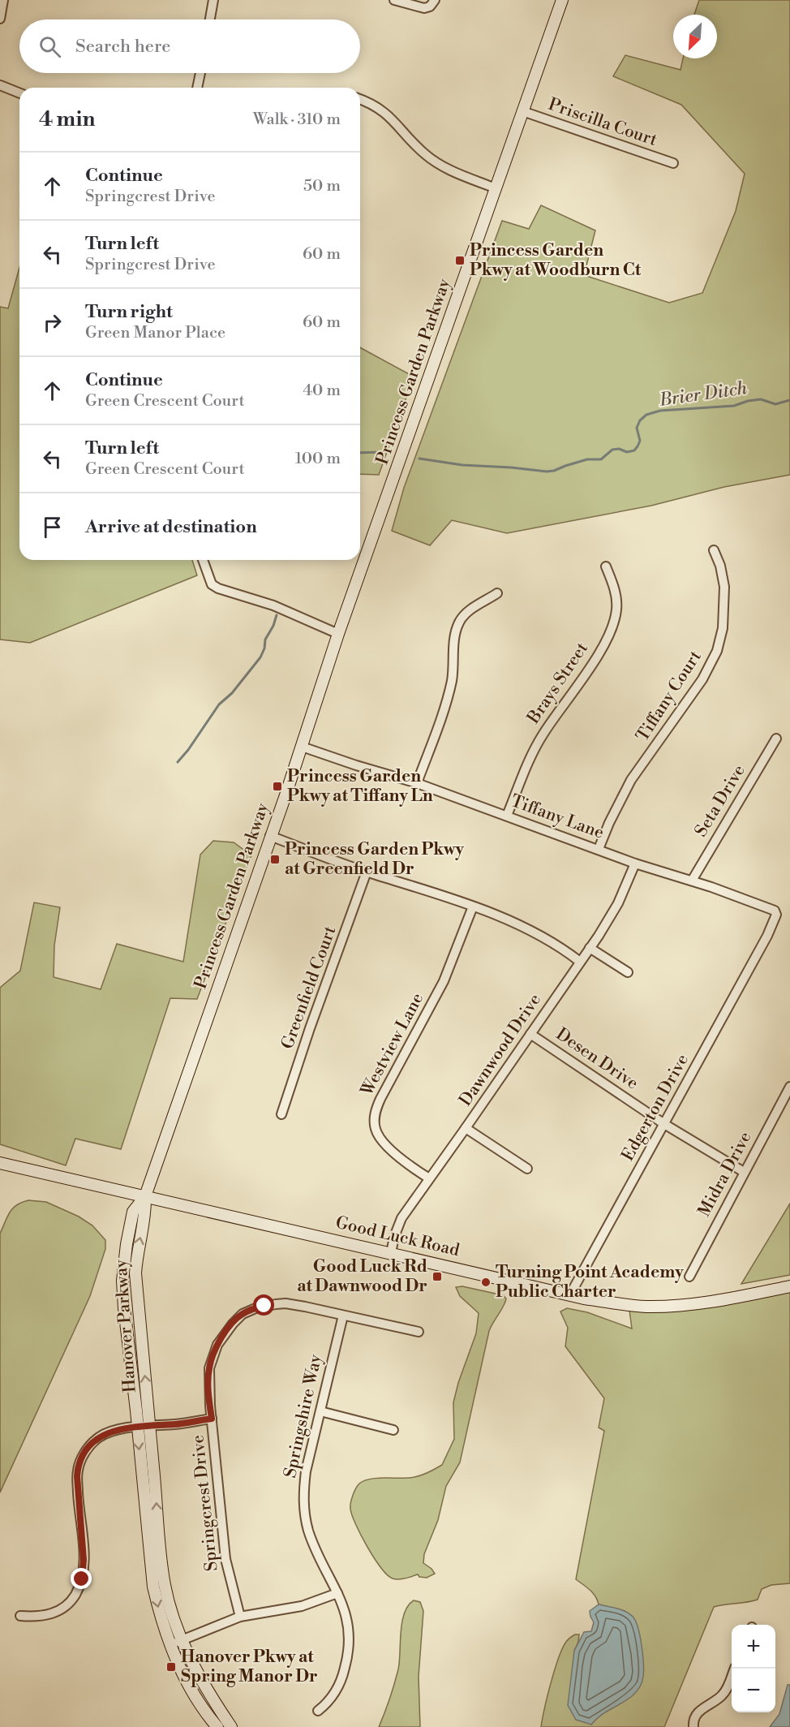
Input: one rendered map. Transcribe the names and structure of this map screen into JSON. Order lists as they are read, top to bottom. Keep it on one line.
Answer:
{"streets":{"street":["Priscilla Court","Princess Garden Parkway","Brays Street","Tiffany Court","Seta Drive","Tiffany Lane","Greenfield Court","Westview Lane","Dawnwood Drive","Desen Drive","Edgerton Drive","Midra Drive","Good Luck Road","Hanover Parkway","Springshire Way","Springcrest Drive"]},"crossings":[["Priscilla Court","Princess Garden Parkway"],["Princess Garden Parkway","Tiffany Lane"],["Princess Garden Parkway","Good Luck Road"],["Princess Garden Parkway","Hanover Parkway"],["Brays Street","Tiffany Lane"],["Tiffany Court","Tiffany Lane"],["Seta Drive","Tiffany Lane"],["Tiffany Lane","Dawnwood Drive"],["Tiffany Lane","Edgerton Drive"],["Westview Lane","Dawnwood Drive"],["Dawnwood Drive","Desen Drive"],["Dawnwood Drive","Good Luck Road"],["Desen Drive","Edgerton Drive"],["Desen Drive","Midra Drive"],["Edgerton Drive","Good Luck Road"],["Good Luck Road","Hanover Parkway"],["Springshire Way","Springcrest Drive"]],"water":["Brier Ditch"],"places":{"transit":["Princess Garden Pkwy at Woodburn Ct","Princess Garden Pkwy at Tiffany Ln","Princess Garden Pkwy at Greenfield Dr","Good Luck Rd at Dawnwood Dr","Hanover Pkwy at Spring Manor Dr"],"other":["Turning Point Academy Public Charter"]},"north":"bottom left","page":{"search":"Search here","heading":["4 min","Walk · 310 m"],"list":[["Continue","Springcrest Drive","50 m"],["Turn left","Springcrest Drive","60 m"],["Turn right","Green Manor Place","60 m"],["Continue","Green Crescent Court","40 m"],["Turn left","Green Crescent Court","100 m"],"Arrive at destination"],"map_buttons":["+","−"]}}
